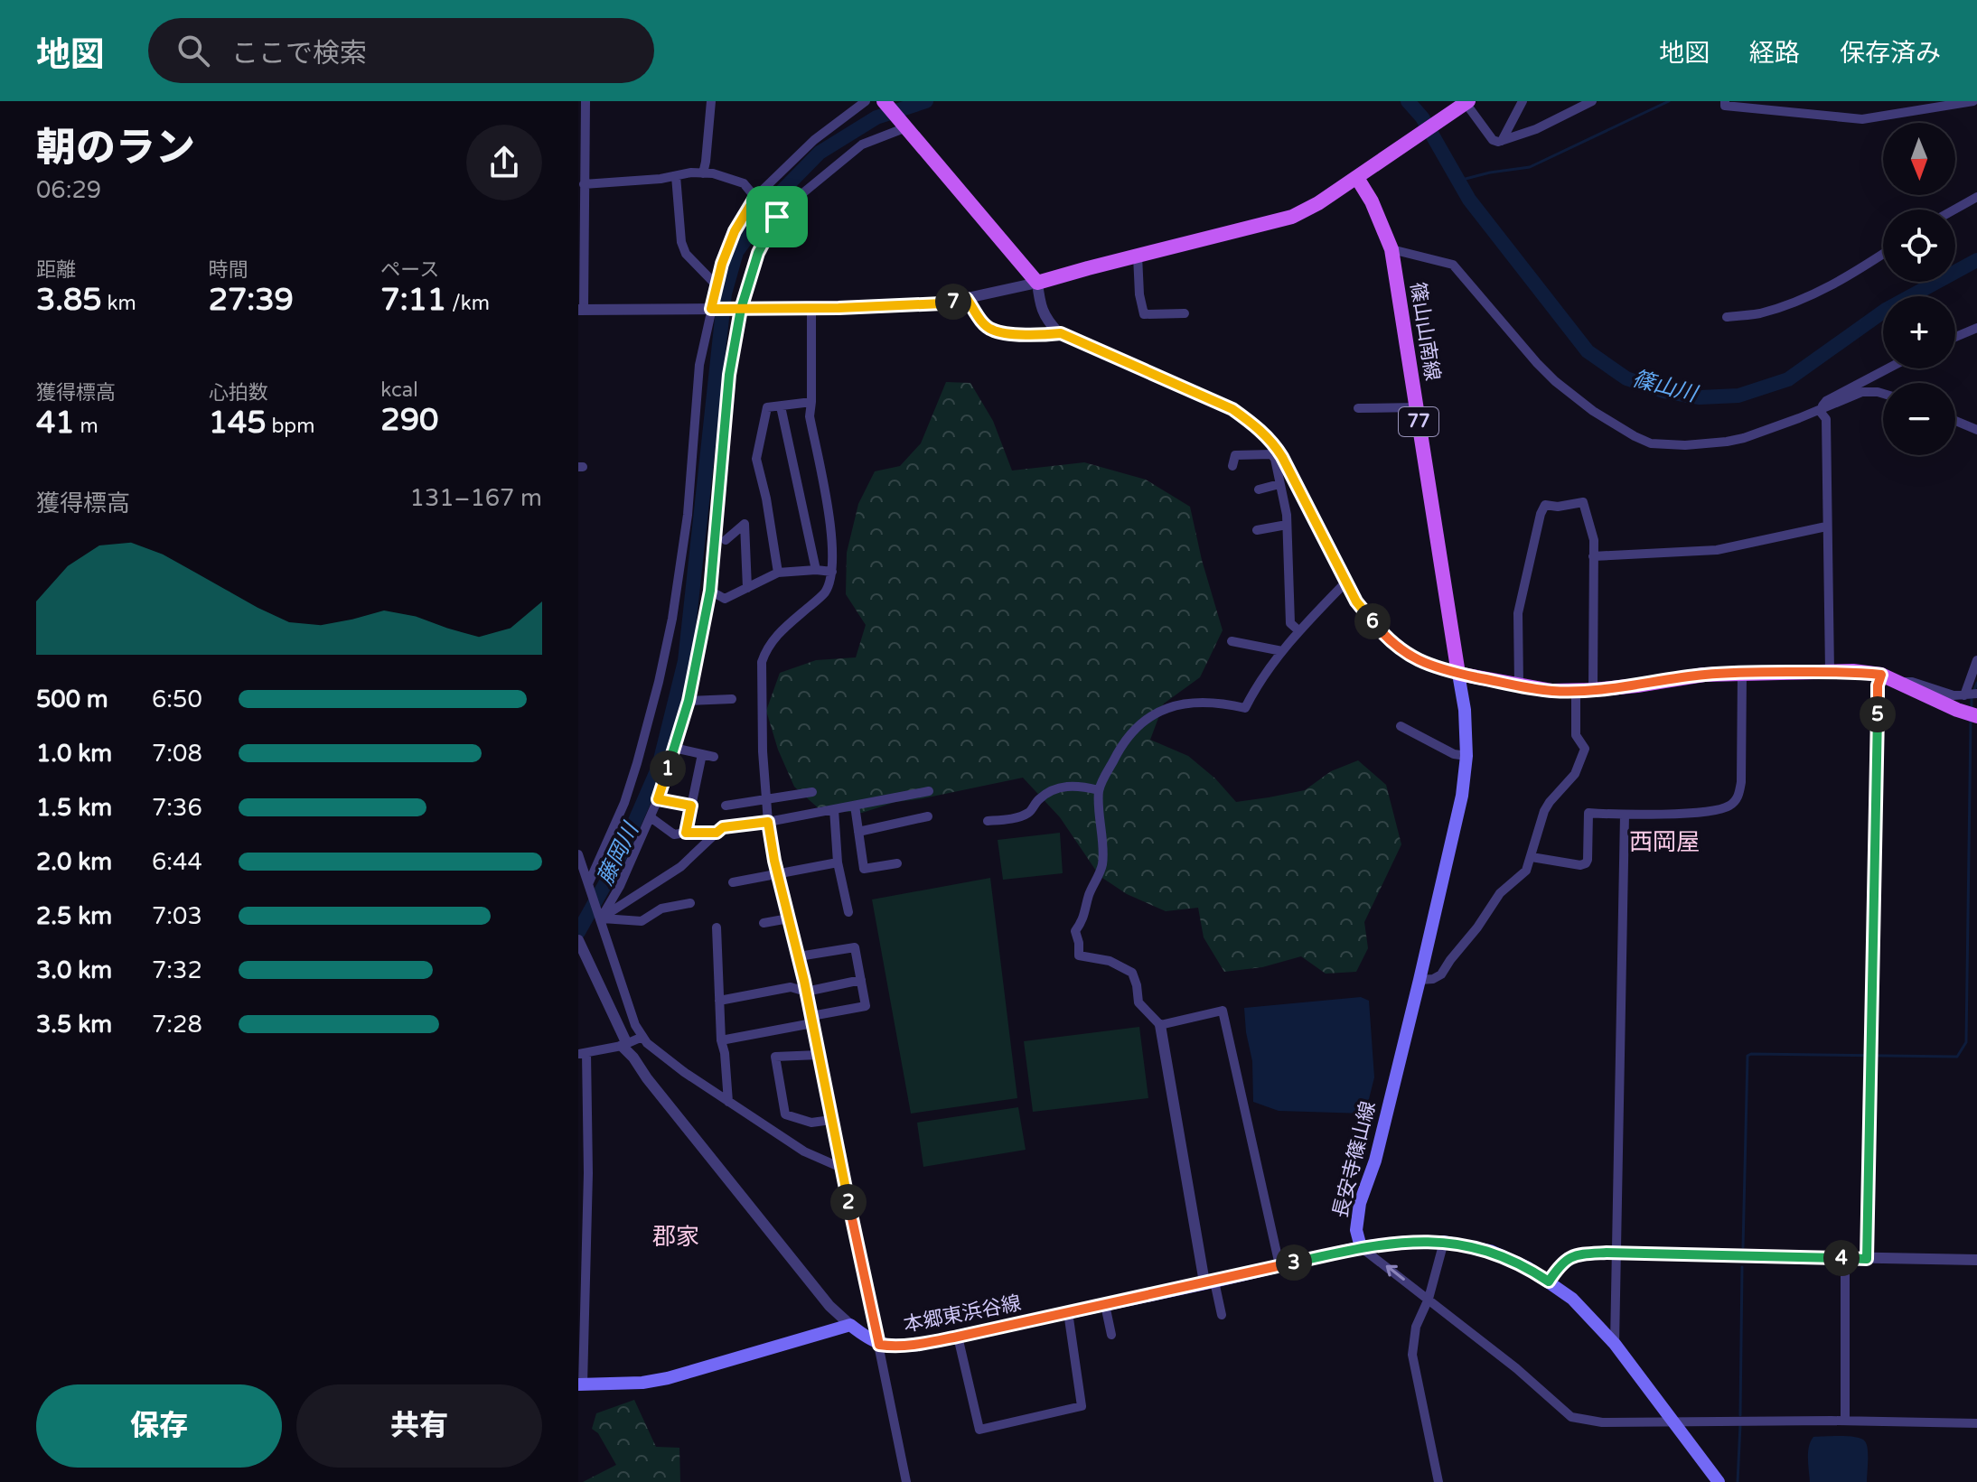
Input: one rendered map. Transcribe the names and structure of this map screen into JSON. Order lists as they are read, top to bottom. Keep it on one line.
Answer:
{"streets":{"main road":["篠山山南線","77","長安寺篠山線","本郷東浜谷線"]},"crossings":[["篠山山南線","長安寺篠山線"],["長安寺篠山線","本郷東浜谷線"]],"districts":["西岡屋","郡家"],"water":["篠山川","藤岡川"],"north":"bottom","page":{"header":"地図","search":"ここで検索","nav":["地図","経路","保存済み"],"heading":["朝のラン","06:29"],"map_buttons":["+","−"],"stats":[["距離","3.85 km"],["時間","27:39"],["ペース","7:11 /km"],["獲得標高","41 m"],["心拍数","145 bpm"],["kcal","290"]],"pins":["7","6","5","1","2","4","3"],"chart":["獲得標高","131–167 m"],"list":[{"name":"500 m","note":"6:50"},{"name":"1.0 km","note":"7:08"},{"name":"1.5 km","note":"7:36"},{"name":"2.0 km","note":"6:44"},{"name":"2.5 km","note":"7:03"},{"name":"3.0 km","note":"7:32"},{"name":"3.5 km","note":"7:28"}],"buttons":["保存","共有"]}}
